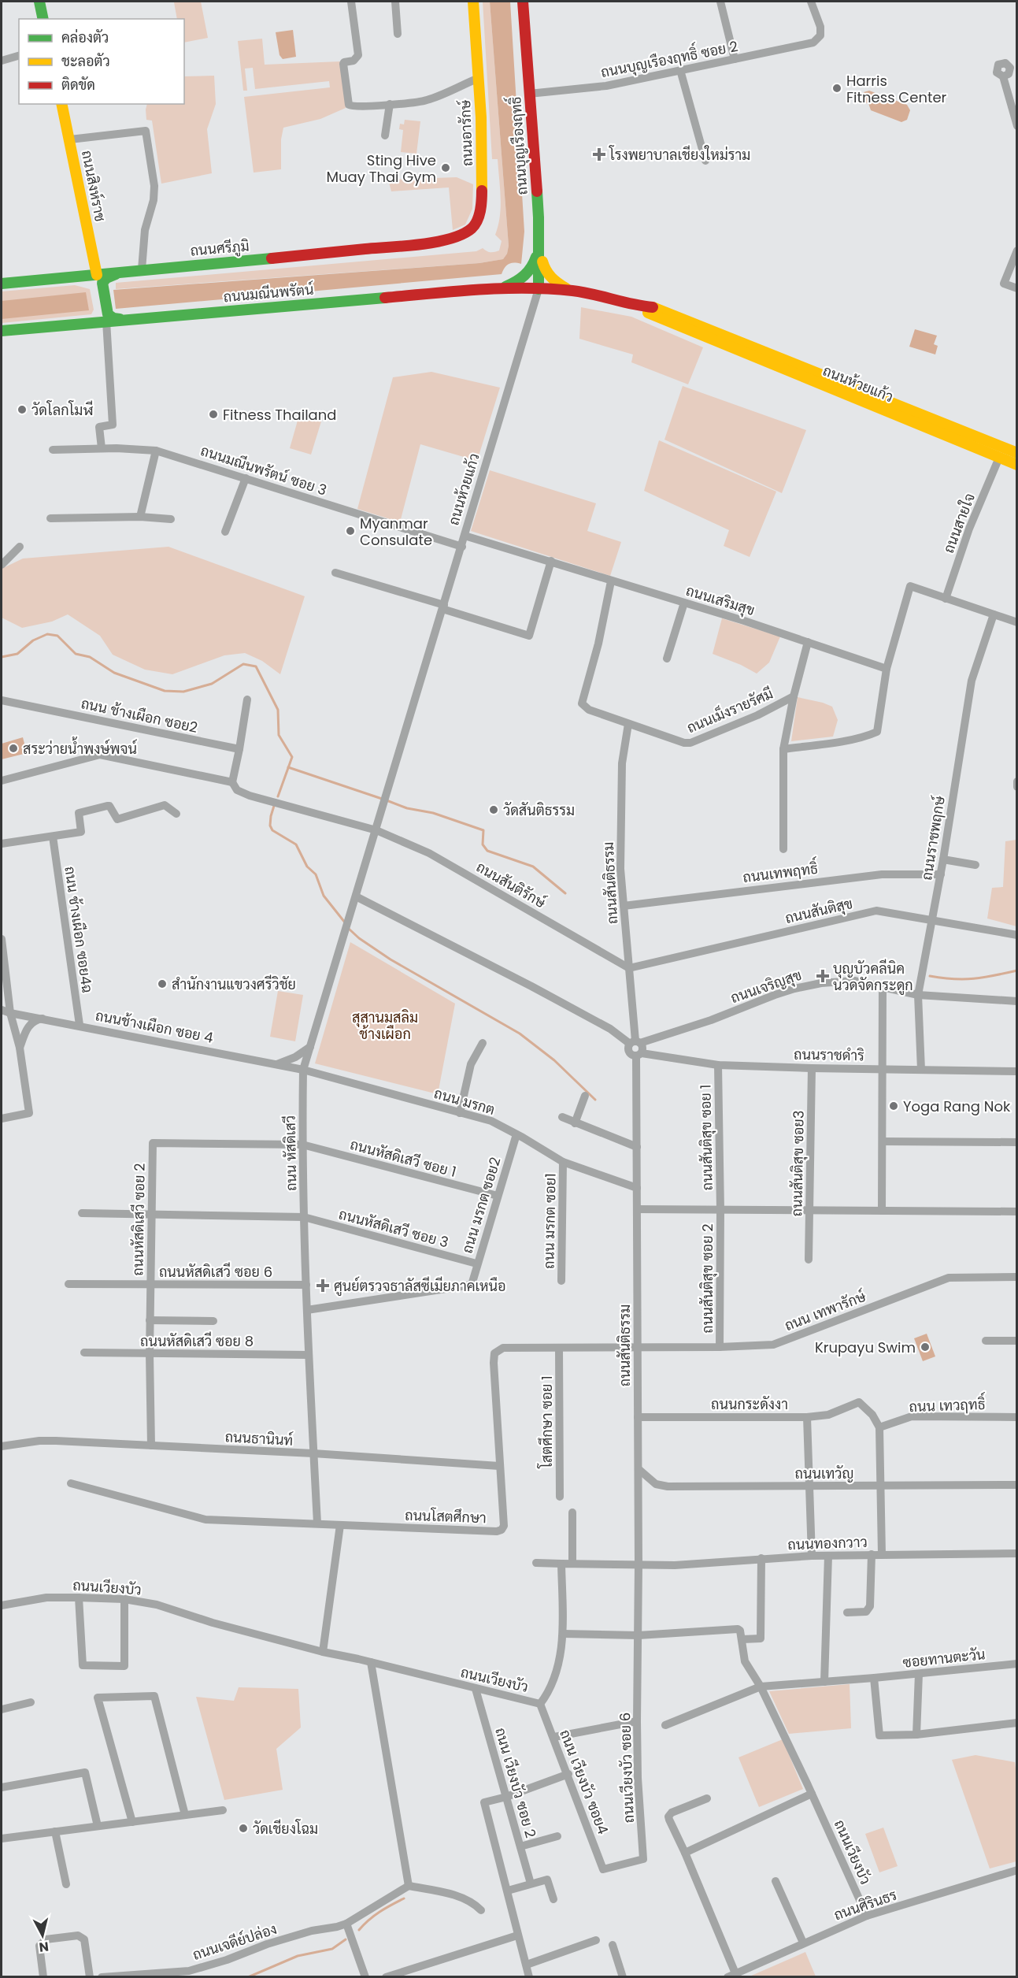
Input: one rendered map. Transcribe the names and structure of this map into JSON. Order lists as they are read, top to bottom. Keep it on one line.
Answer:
{"streets":{"main road":["ถนนอารักษ์","ถนนบุญเรืองฤทธิ์","ถนนสิงห์ราช","ถนนศรีภูมิ","ถนนมณีนพรัตน์","ถนนห้วยแก้ว"],"street":["ถนนบุญเรืองฤทธิ์ ซอย 2","ถนนมณีนพรัตน์ ซอย 3","ถนนสายใจ","ถนนเสริมสุข","ถนนเม็งรายรัศมี","ถนน ช้างเผือก ซอย2","ถนนราชพฤกษ์","ถนนเทพฤทธิ์","ถนนสันติธรรม","ถนนสันติรักษ์","ถนนสันติสุข","ถนน ช้างเผือก ซอย4ฉ","ถนนเจริญสุข","ถนนช้างเผือก ซอย 4","ถนนราชดำริ","ถนน มรกต","ถนนสันติสุข ซอย 1","ถนน หัสดิเสวี","ถนนหัสดิเสวี ซอย 1","ถนนสันติสุข ซอย3","ถนน มรกต ซอย2","ถนนหัสดิเสวี ซอย 2","ถนน มรกต ซอย1","ถนนหัสดิเสวี ซอย 3","ถนนหัสดิเสวี ซอย 6","ถนนสันติสุข ซอย 2","ถนน เทพารักษ์","ถนนหัสดิเสวี ซอย 8","ถนนกระดังงา","ถนน เทวฤทธิ์","โสตศึกษา ซอย 1","ถนนธานินท์","ถนนเทวัญ","ถนนโสตศึกษา","ถนนทองกวาว","ถนนเวียงบัว","ซอยทานตะวัน","ถนนเวียงบัว ซอย 6","ถนน เวียงบัว ซอย4","ถนน เวียงบัว ซอย 2","ถนนศิรินธร","ถนนเจดีย์ปล่อง"]},"crossings":[["ถนนบุญเรืองฤทธิ์ ซอย 2","ถนนบุญเรืองฤทธิ์"],["ถนนอารักษ์","ถนนศรีภูมิ"],["ถนนบุญเรืองฤทธิ์","ถนนมณีนพรัตน์"],["ถนนบุญเรืองฤทธิ์","ถนนห้วยแก้ว"],["ถนนสิงห์ราช","ถนนศรีภูมิ"],["ถนนสิงห์ราช","ถนนมณีนพรัตน์"],["ถนนมณีนพรัตน์","ถนนห้วยแก้ว"],["ถนนห้วยแก้ว","ถนนมณีนพรัตน์ ซอย 3"],["ถนนห้วยแก้ว","ถนนสายใจ"],["ถนนห้วยแก้ว","ถนนเสริมสุข"],["ถนนห้วยแก้ว","ถนน หัสดิเสวี"],["ถนนเสริมสุข","ถนนเม็งรายรัศมี"],["ถนนเม็งรายรัศมี","ถนนสันติธรรม"],["ถนนราชพฤกษ์","ถนนเทพฤทธิ์"],["ถนนราชพฤกษ์","ถนนสันติสุข"],["ถนนราชพฤกษ์","ถนนเจริญสุข"],["ถนนราชพฤกษ์","ถนนราชดำริ"],["ถนนเทพฤทธิ์","ถนนสันติธรรม"],["ถนนสันติธรรม","ถนนสันติรักษ์"],["ถนนสันติธรรม","ถนนสันติสุข"],["ถนนสันติธรรม","ถนนเจริญสุข"],["ถนนสันติธรรม","ถนนราชดำริ"],["ถนนสันติธรรม","ถนน มรกต"],["ถนนสันติธรรม","ถนน เทพารักษ์"],["ถนนสันติธรรม","ถนนกระดังงา"],["ถนนสันติธรรม","ถนนเทวัญ"],["ถนนสันติธรรม","ถนนโสตศึกษา"],["ถนนสันติธรรม","ถนนทองกวาว"],["ถนนสันติธรรม","ถนนเวียงบัว ซอย 6"],["ถนนสันติรักษ์","ถนนสันติสุข"],["ถนนสันติรักษ์","ถนน หัสดิเสวี"],["ถนน ช้างเผือก ซอย4ฉ","ถนนช้างเผือก ซอย 4"],["ถนนช้างเผือก ซอย 4","ถนน มรกต"],["ถนนช้างเผือก ซอย 4","ถนน หัสดิเสวี"],["ถนนราชดำริ","ถนนสันติสุข ซอย 1"],["ถนนราชดำริ","ถนนสันติสุข ซอย3"],["ถนน มรกต","ถนน หัสดิเสวี"],["ถนน มรกต","ถนน มรกต ซอย2"],["ถนน มรกต","ถนน มรกต ซอย1"],["ถนนสันติสุข ซอย 1","ถนนสันติสุข ซอย 2"],["ถนน หัสดิเสวี","ถนนหัสดิเสวี ซอย 1"],["ถนน หัสดิเสวี","ถนน มรกต ซอย2"],["ถนน หัสดิเสวี","ถนนหัสดิเสวี ซอย 2"],["ถนน หัสดิเสวี","ถนนหัสดิเสวี ซอย 3"],["ถนน หัสดิเสวี","ถนนหัสดิเสวี ซอย 6"],["ถนน หัสดิเสวี","ถนนหัสดิเสวี ซอย 8"],["ถนน หัสดิเสวี","ถนนธานินท์"],["ถนน หัสดิเสวี","ถนนโสตศึกษา"],["ถนนหัสดิเสวี ซอย 1","ถนน มรกต ซอย2"],["ถนนหัสดิเสวี ซอย 1","ถนนหัสดิเสวี ซอย 2"],["ถนน มรกต ซอย2","ถนนหัสดิเสวี ซอย 3"],["ถนนหัสดิเสวี ซอย 2","ถนนหัสดิเสวี ซอย 3"],["ถนนหัสดิเสวี ซอย 2","ถนนหัสดิเสวี ซอย 6"],["ถนนหัสดิเสวี ซอย 2","ถนนหัสดิเสวี ซอย 8"],["ถนนหัสดิเสวี ซอย 2","ถนนธานินท์"],["ถนนสันติสุข ซอย 2","ถนน เทพารักษ์"],["ถนน เทพารักษ์","ถนนโสตศึกษา"],["ถนนกระดังงา","ถนน เทวฤทธิ์"],["โสตศึกษา ซอย 1","ถนนโสตศึกษา"],["ถนนธานินท์","ถนนโสตศึกษา"],["ถนนทองกวาว","ถนนเวียงบัว"],["ถนนเวียงบัว","ซอยทานตะวัน"],["ถนนเวียงบัว","ถนน เวียงบัว ซอย4"],["ถนนเวียงบัว","ถนน เวียงบัว ซอย 2"],["ถนนเวียงบัว","ถนนศิรินธร"],["ถนนเวียงบัว ซอย 6","ถนน เวียงบัว ซอย4"]],"parks":["สุสานมุสลิม ช้างเผือก"],"places":{"other":["Harris Fitness Center","Sting Hive Muay Thai Gym","วัดโลกโมฬี","Fitness Thailand","Myanmar Consulate","สระว่ายน้ำพงษ์พจน์","วัดสันติธรรม","สำนักงานแขวงศรีวิชัย","Yoga Rang Nok","Krupayu Swim","วัดเชียงโฉม"],"health":["โรงพยาบาลเชียงใหม่ราม","บุญบัวคลีนิค นวดจัดกระดูก","ศูนย์ตรวจธาลัสซีเมียภาคเหนือ"]},"legend":["คล่องตัว","ชะลอตัว","ติดขัด"],"north":"bottom"}
